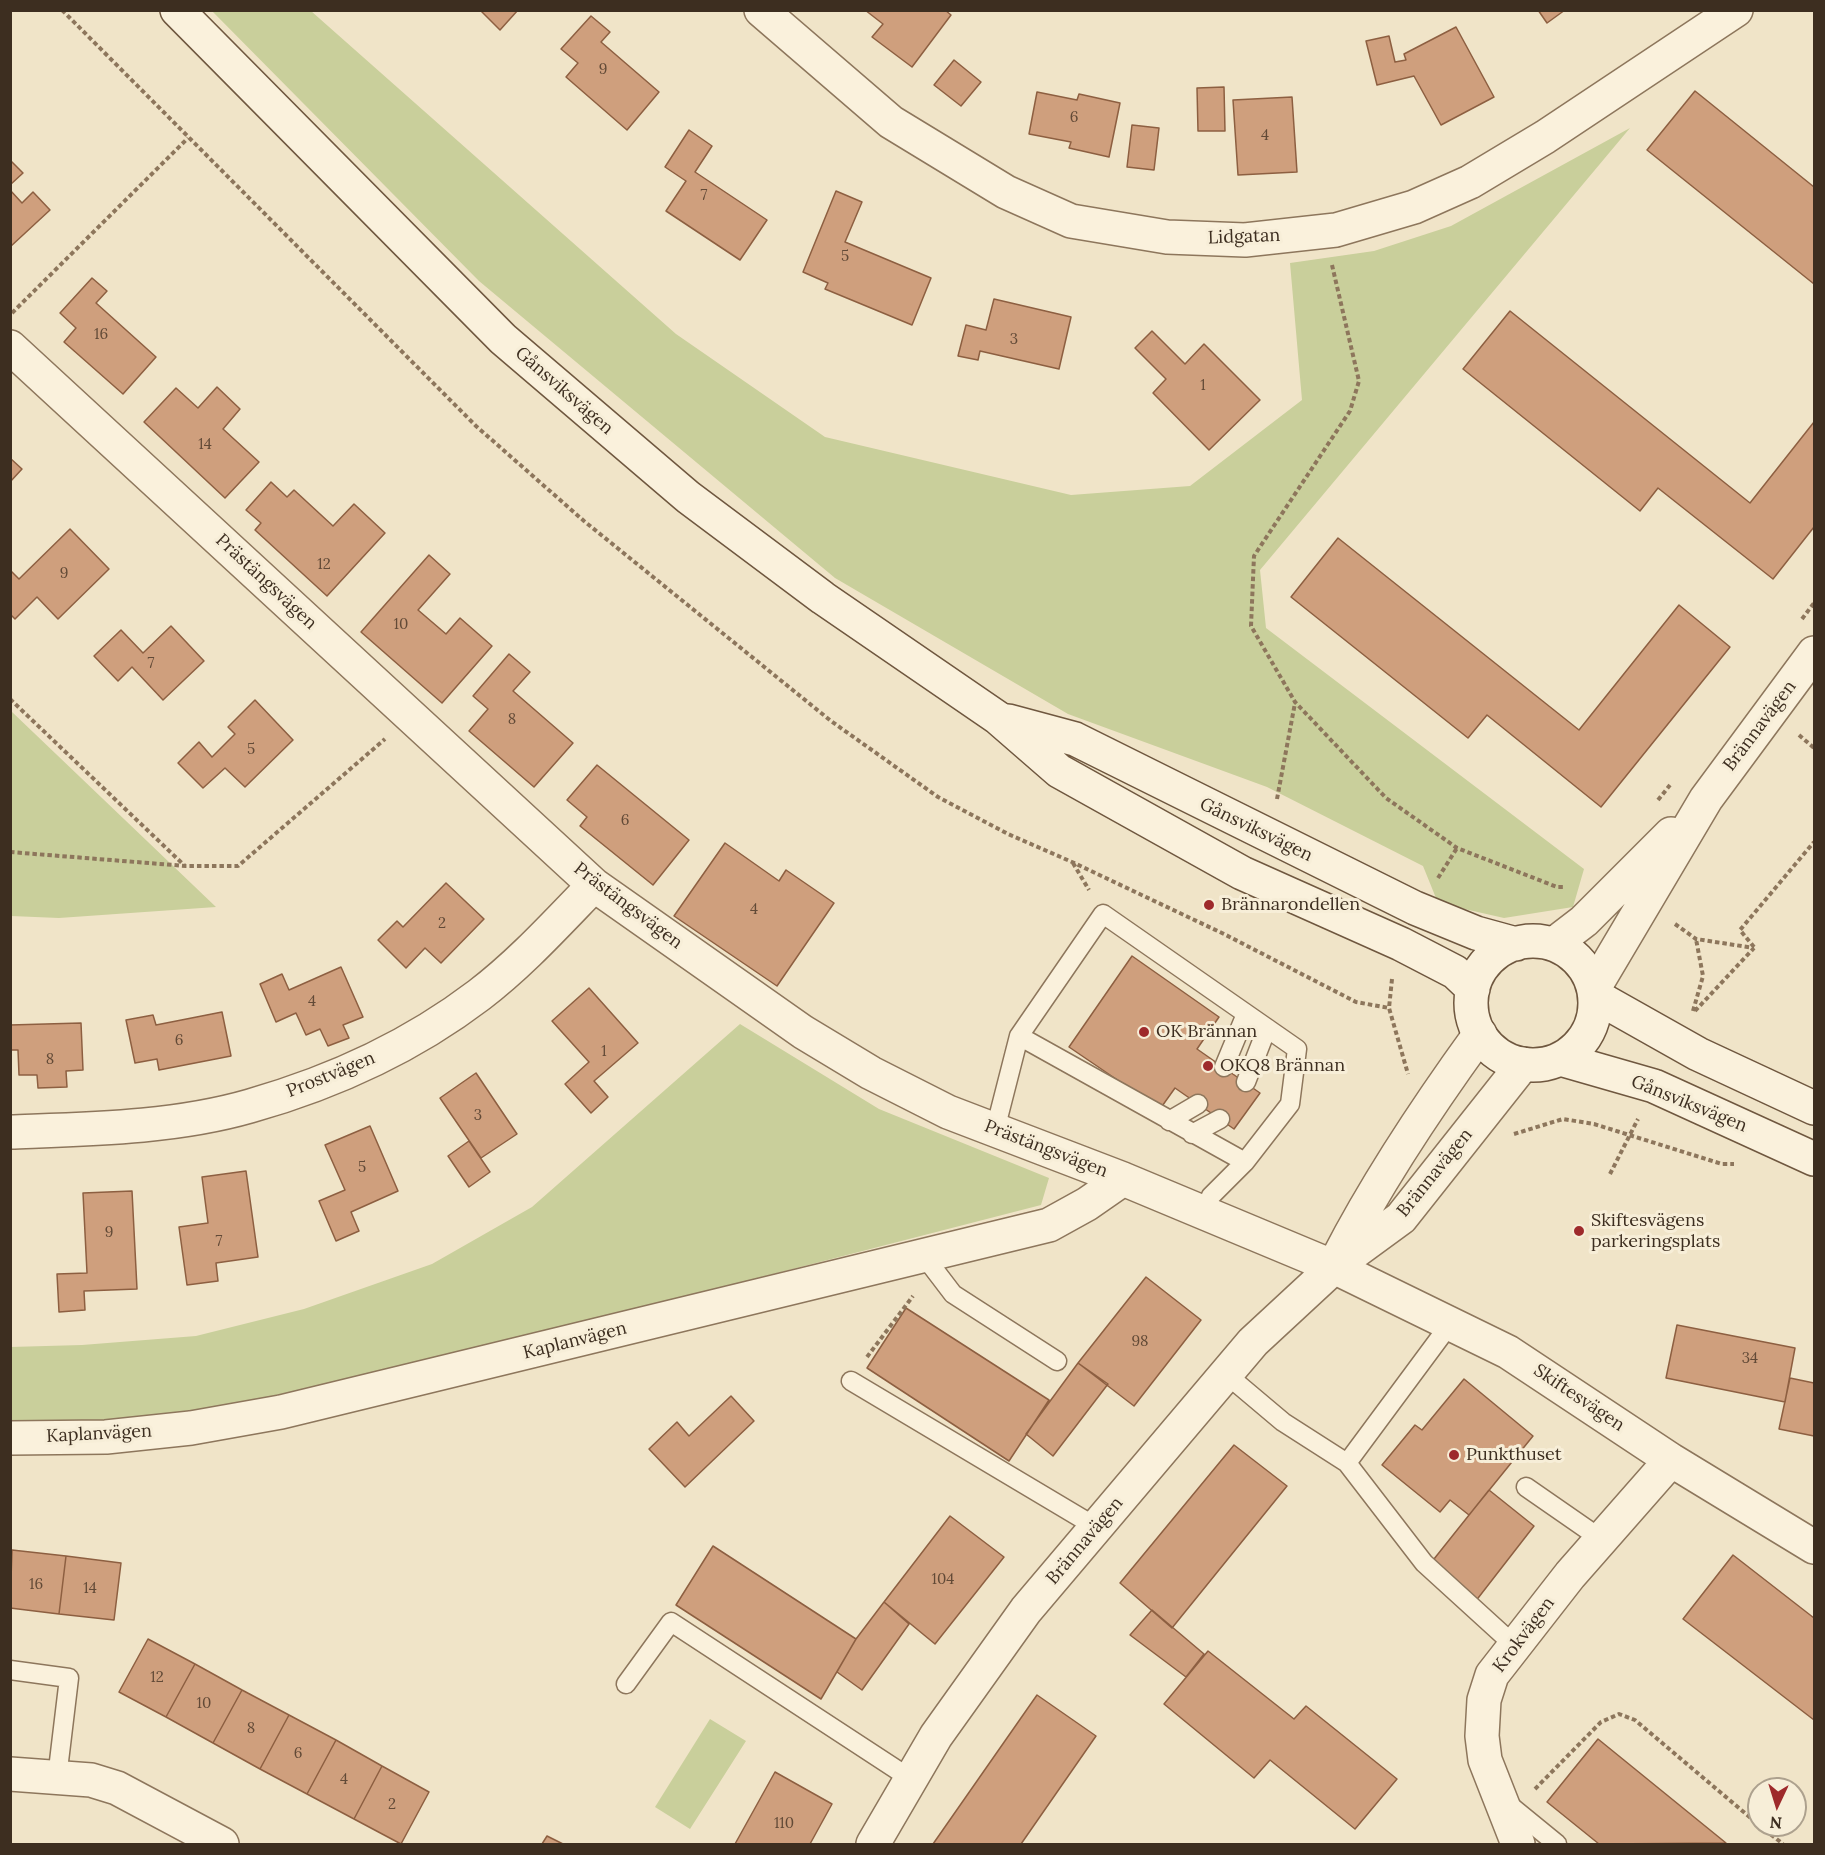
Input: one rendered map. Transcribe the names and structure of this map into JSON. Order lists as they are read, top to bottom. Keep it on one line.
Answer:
{"streets":{"street":["Lidgatan","Gånsviksvägen","Prästängsvägen","Brännavägen","Prostvägen","Kaplanvägen","Skiftesvägen","Krokvägen"]},"crossings":[["Gånsviksvägen","Brännavägen"],["Prästängsvägen","Brännavägen"],["Prästängsvägen","Prostvägen"],["Prästängsvägen","Kaplanvägen"],["Prästängsvägen","Skiftesvägen"],["Brännavägen","Skiftesvägen"],["Skiftesvägen","Krokvägen"]],"places":["Brännarondellen","OK Brännan","OKQ8 Brännan","Skiftesvägens parkeringsplats","Punkthuset"],"house_numbers":["9","6","4","7","5","16","3","1","14","12","9","10","7","8","5","6","4","2","4","6","1","8","3","5","9","7","98","34","104","16","14","12","10","8","6","4","2","110"],"north":"bottom"}
